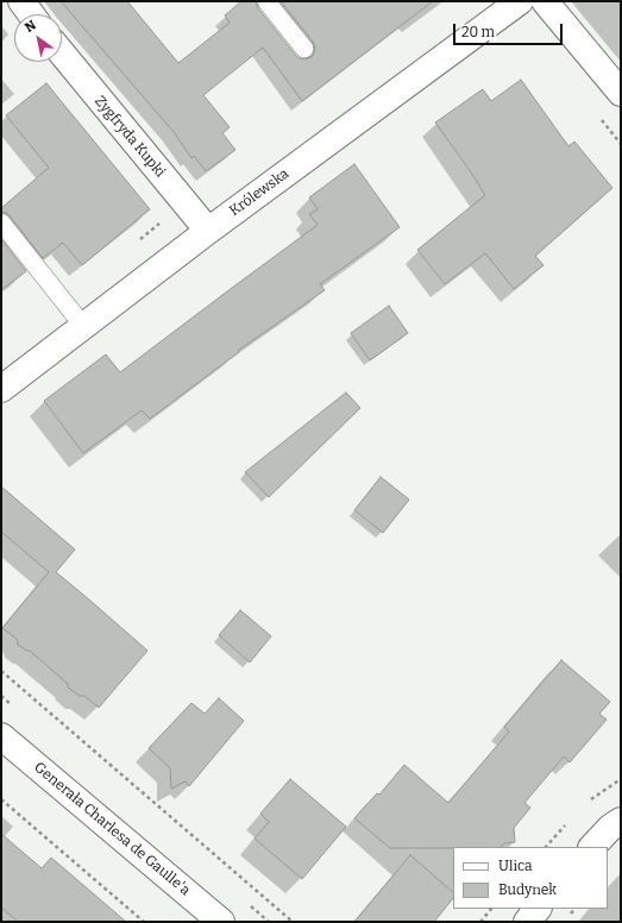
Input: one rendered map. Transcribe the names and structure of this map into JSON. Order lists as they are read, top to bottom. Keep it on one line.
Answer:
{"streets":{"street":["Zygfryda Kupki","Królewska","Generała Charlesa de Gaulle'a"]},"crossings":[["Zygfryda Kupki","Królewska"]],"legend":["Ulica","Budynek"],"scale_bar":"20 m","north":"top left"}
